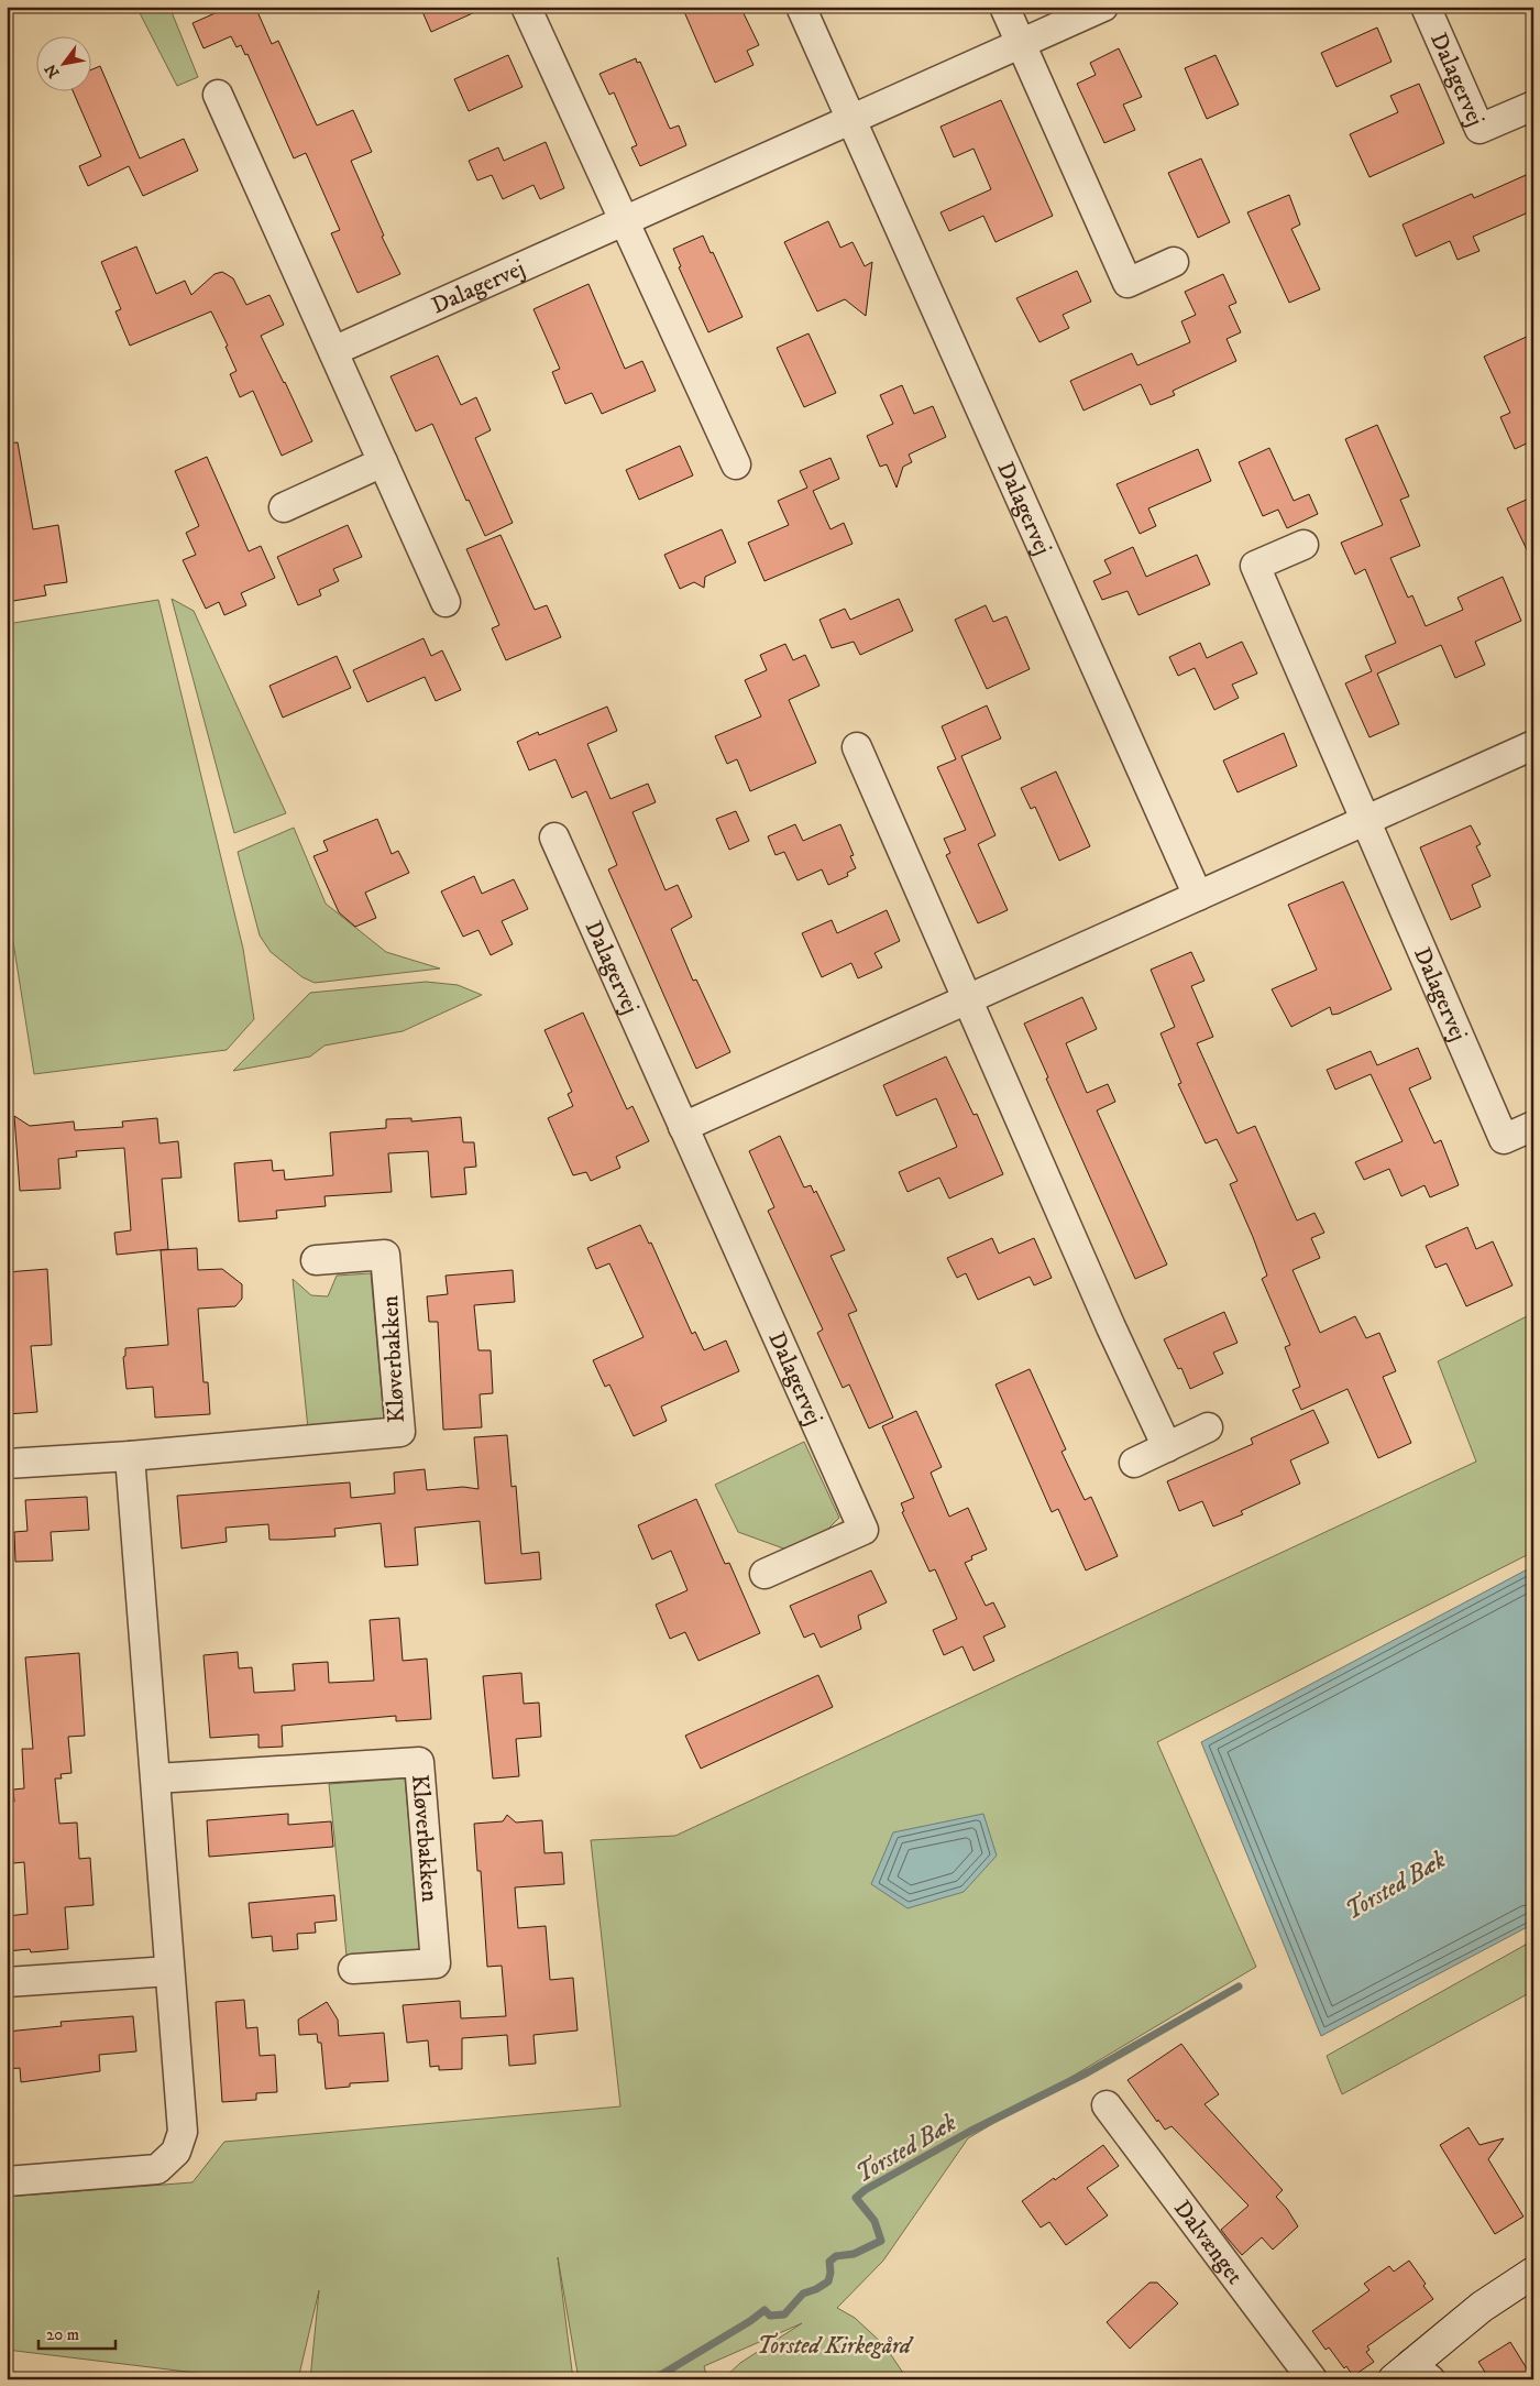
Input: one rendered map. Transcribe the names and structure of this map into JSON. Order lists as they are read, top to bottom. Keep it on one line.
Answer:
{"streets":{"street":["Dalagervej","Kløverbakken","Dalvænget"]},"water":["Torsted Bæk"],"parks":["Torsted Kirkegård"],"scale_bar":"20 m","north":"bottom left"}
